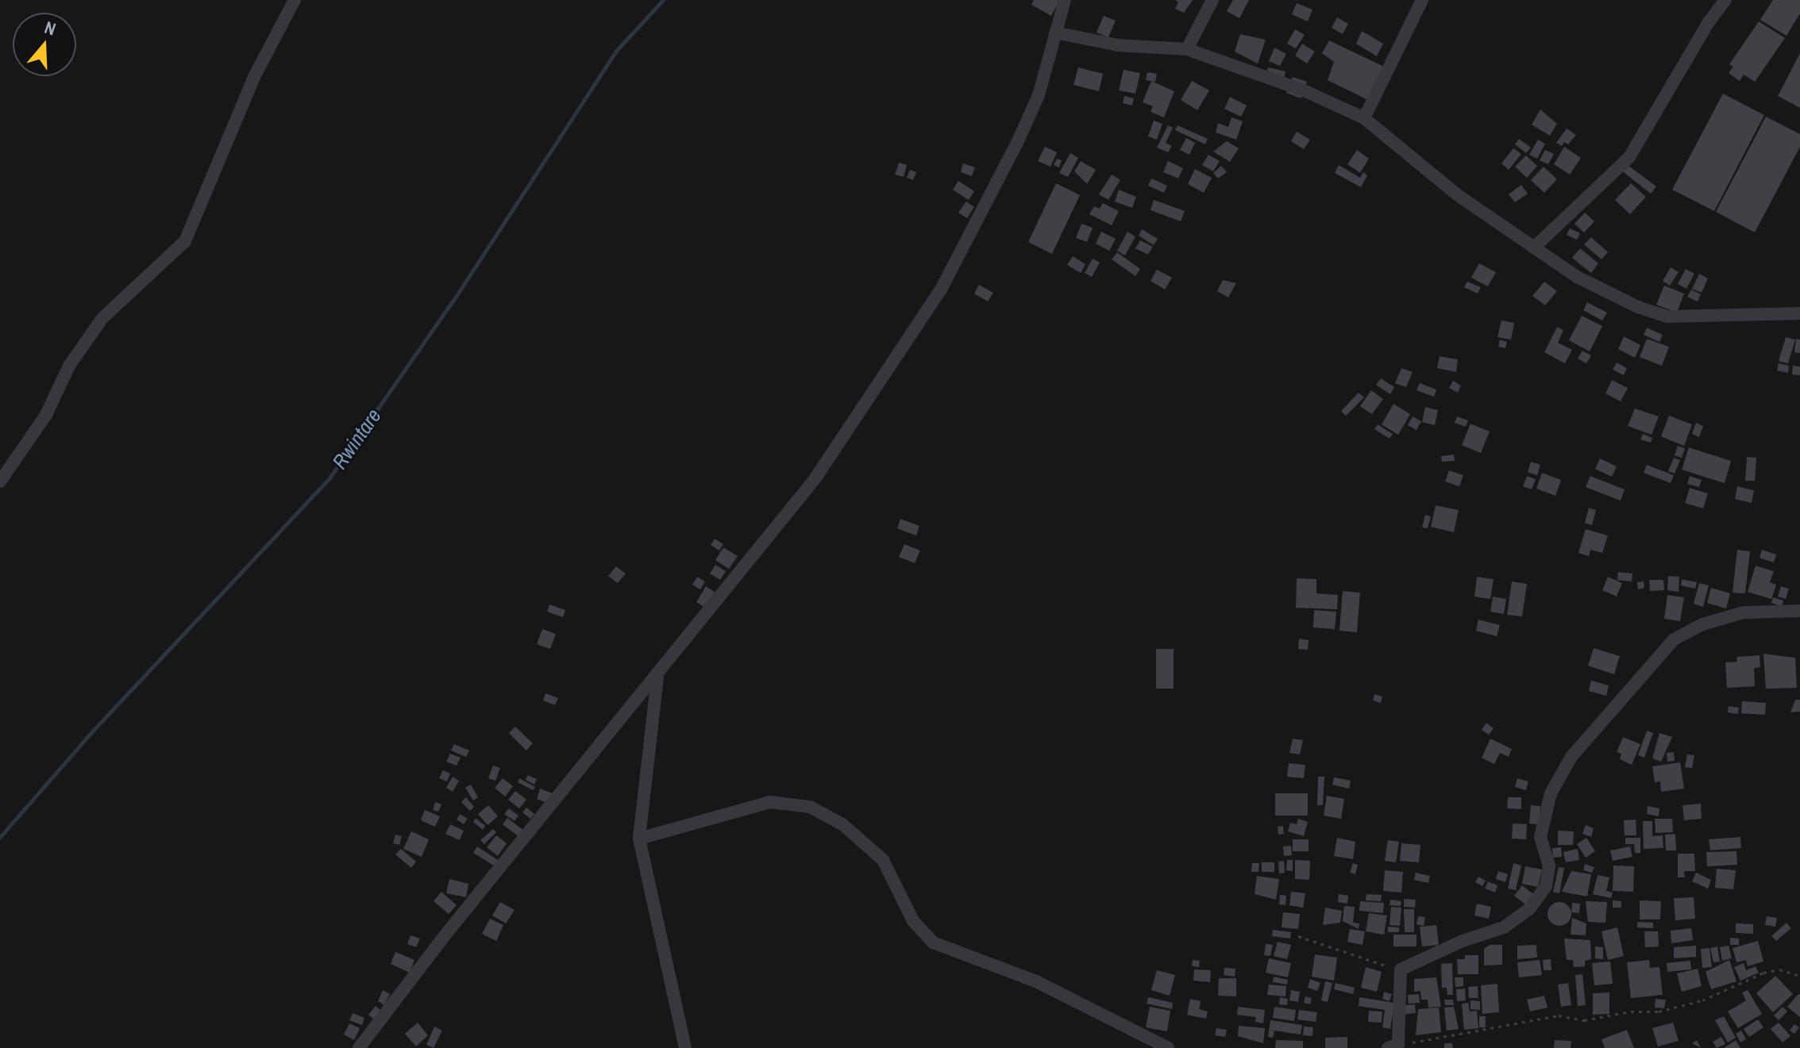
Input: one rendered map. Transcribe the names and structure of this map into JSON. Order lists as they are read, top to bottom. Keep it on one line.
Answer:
{"water":["Rwintare"],"north":"top"}
